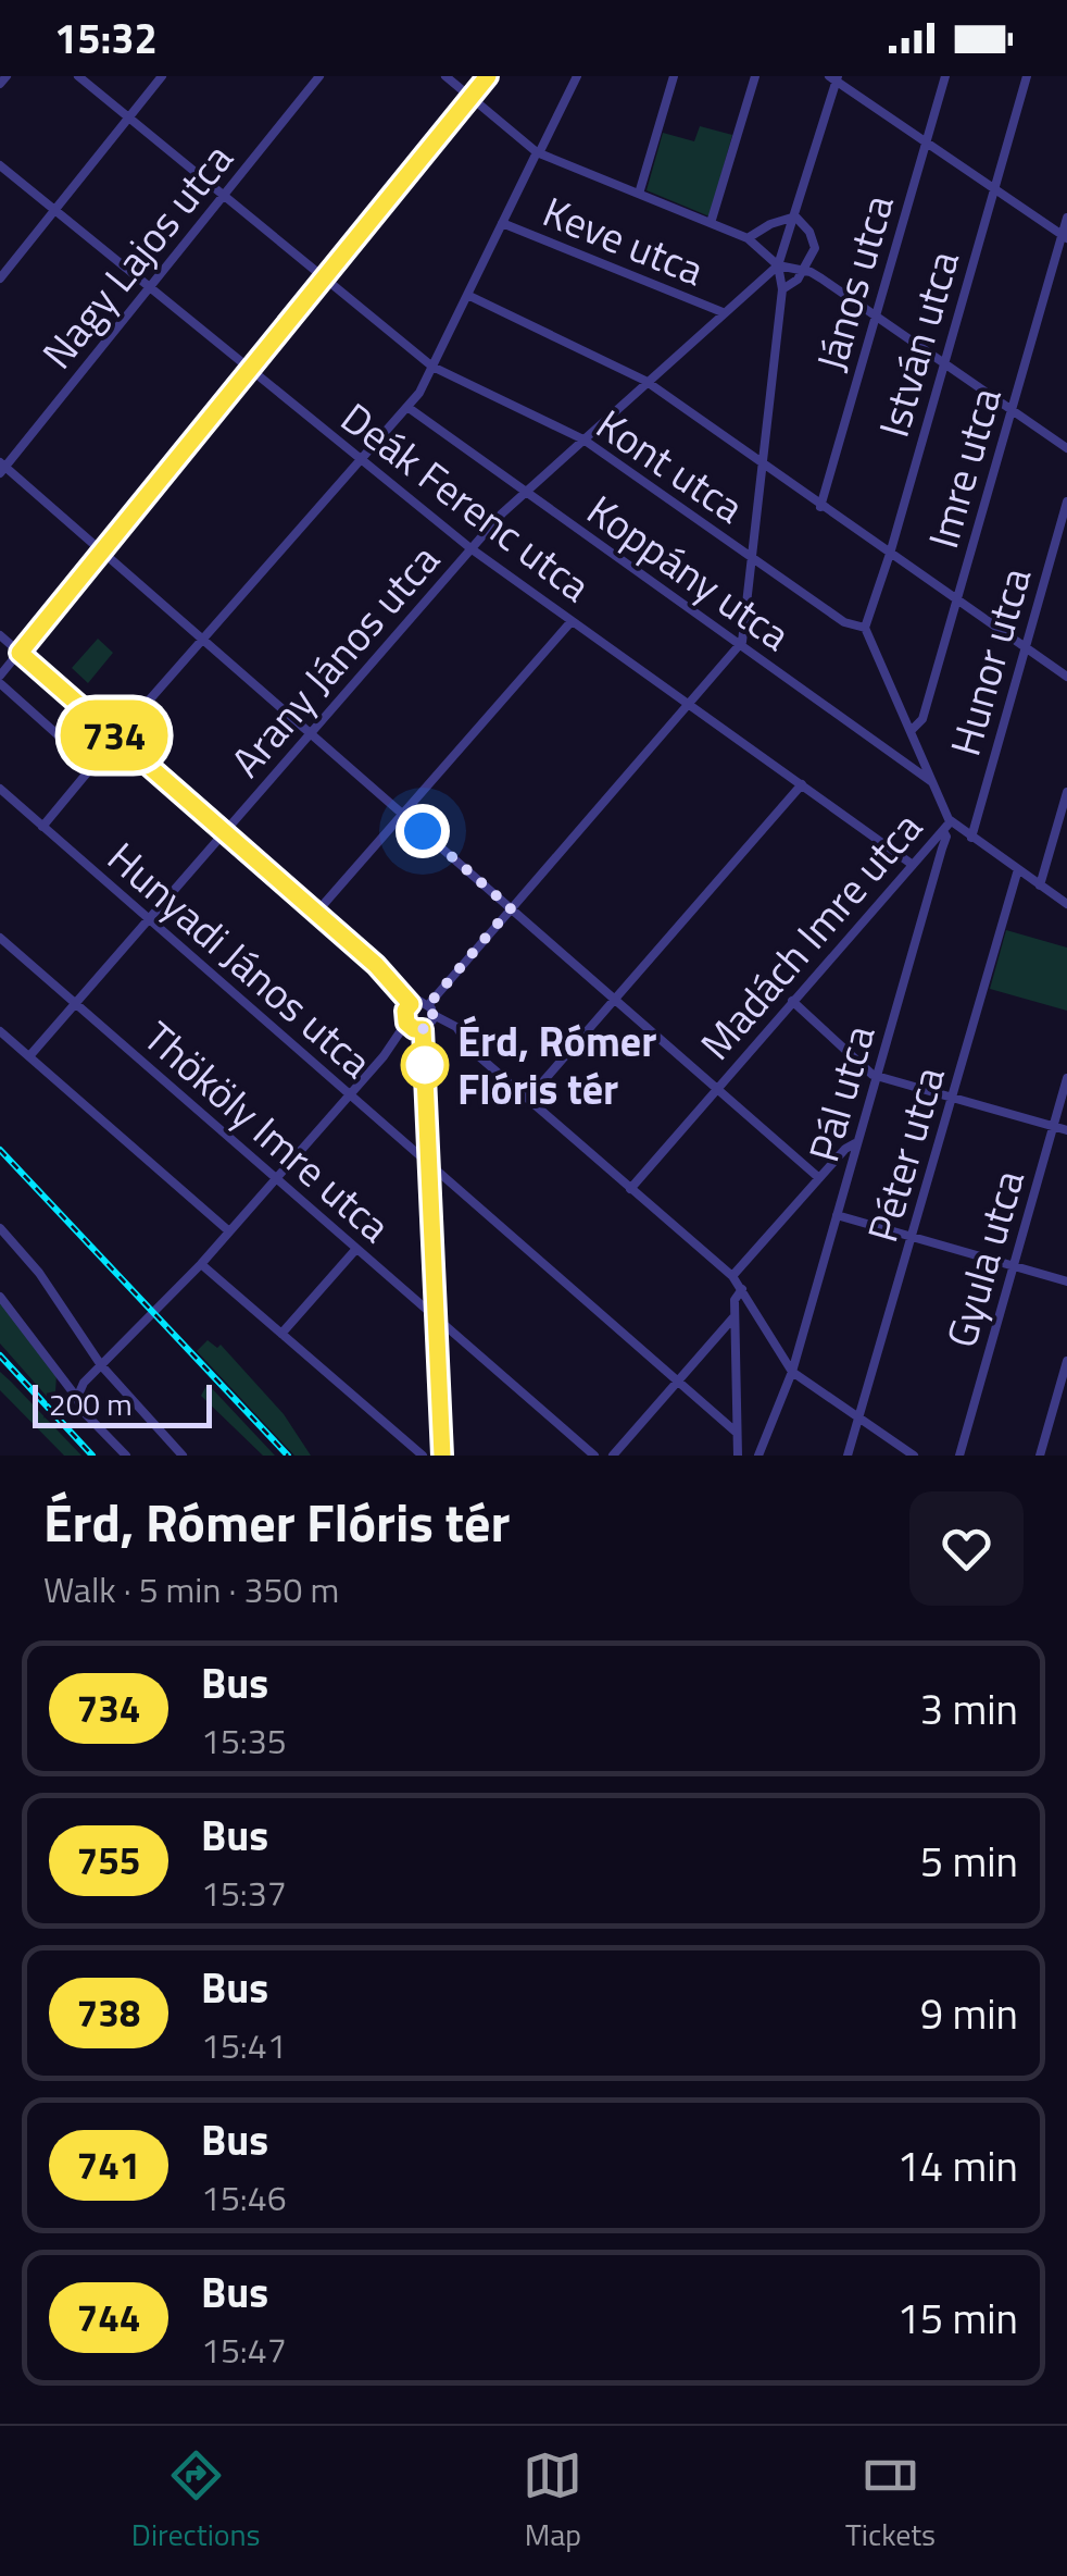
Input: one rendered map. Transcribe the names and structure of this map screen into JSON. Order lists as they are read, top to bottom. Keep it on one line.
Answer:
{"streets":{"street":["Keve utca","Nagy Lajos utca","János utca","István utca","Kont utca","Imre utca","Deák Ferenc utca","Koppány utca","Arany János utca","Hunor utca","Madách Imre utca","Hunyadi János utca","Pál utca","Thököly Imre utca","Péter utca","Gyula utca"]},"crossings":[["Keve utca","Arany János utca"],["Nagy Lajos utca","Kont utca"],["Nagy Lajos utca","Deák Ferenc utca"],["István utca","Kont utca"],["Kont utca","Arany János utca"],["Deák Ferenc utca","Arany János utca"],["Deák Ferenc utca","Madách Imre utca"],["Koppány utca","Arany János utca"],["Arany János utca","Hunyadi János utca"],["Arany János utca","Thököly Imre utca"],["Madách Imre utca","Pál utca"]],"places":["Érd, Rómer Flóris tér"],"lines":["bus line 734"],"scale_bar":"200 m","page":{"status":"15:32","on_map":"734","scale":"200 m","heading":["Érd, Rómer Flóris tér","Walk · 5 min · 350 m"],"list":[{"mark":"734","name":"Bus","note":"15:35","value":"3 min"},{"mark":"755","name":"Bus","note":"15:37","value":"5 min"},{"mark":"738","name":"Bus","note":"15:41","value":"9 min"},{"mark":"741","name":"Bus","note":"15:46","value":"14 min"},{"mark":"744","name":"Bus","note":"15:47","value":"15 min"}],"tabs":["Directions","Map","Tickets"]}}
